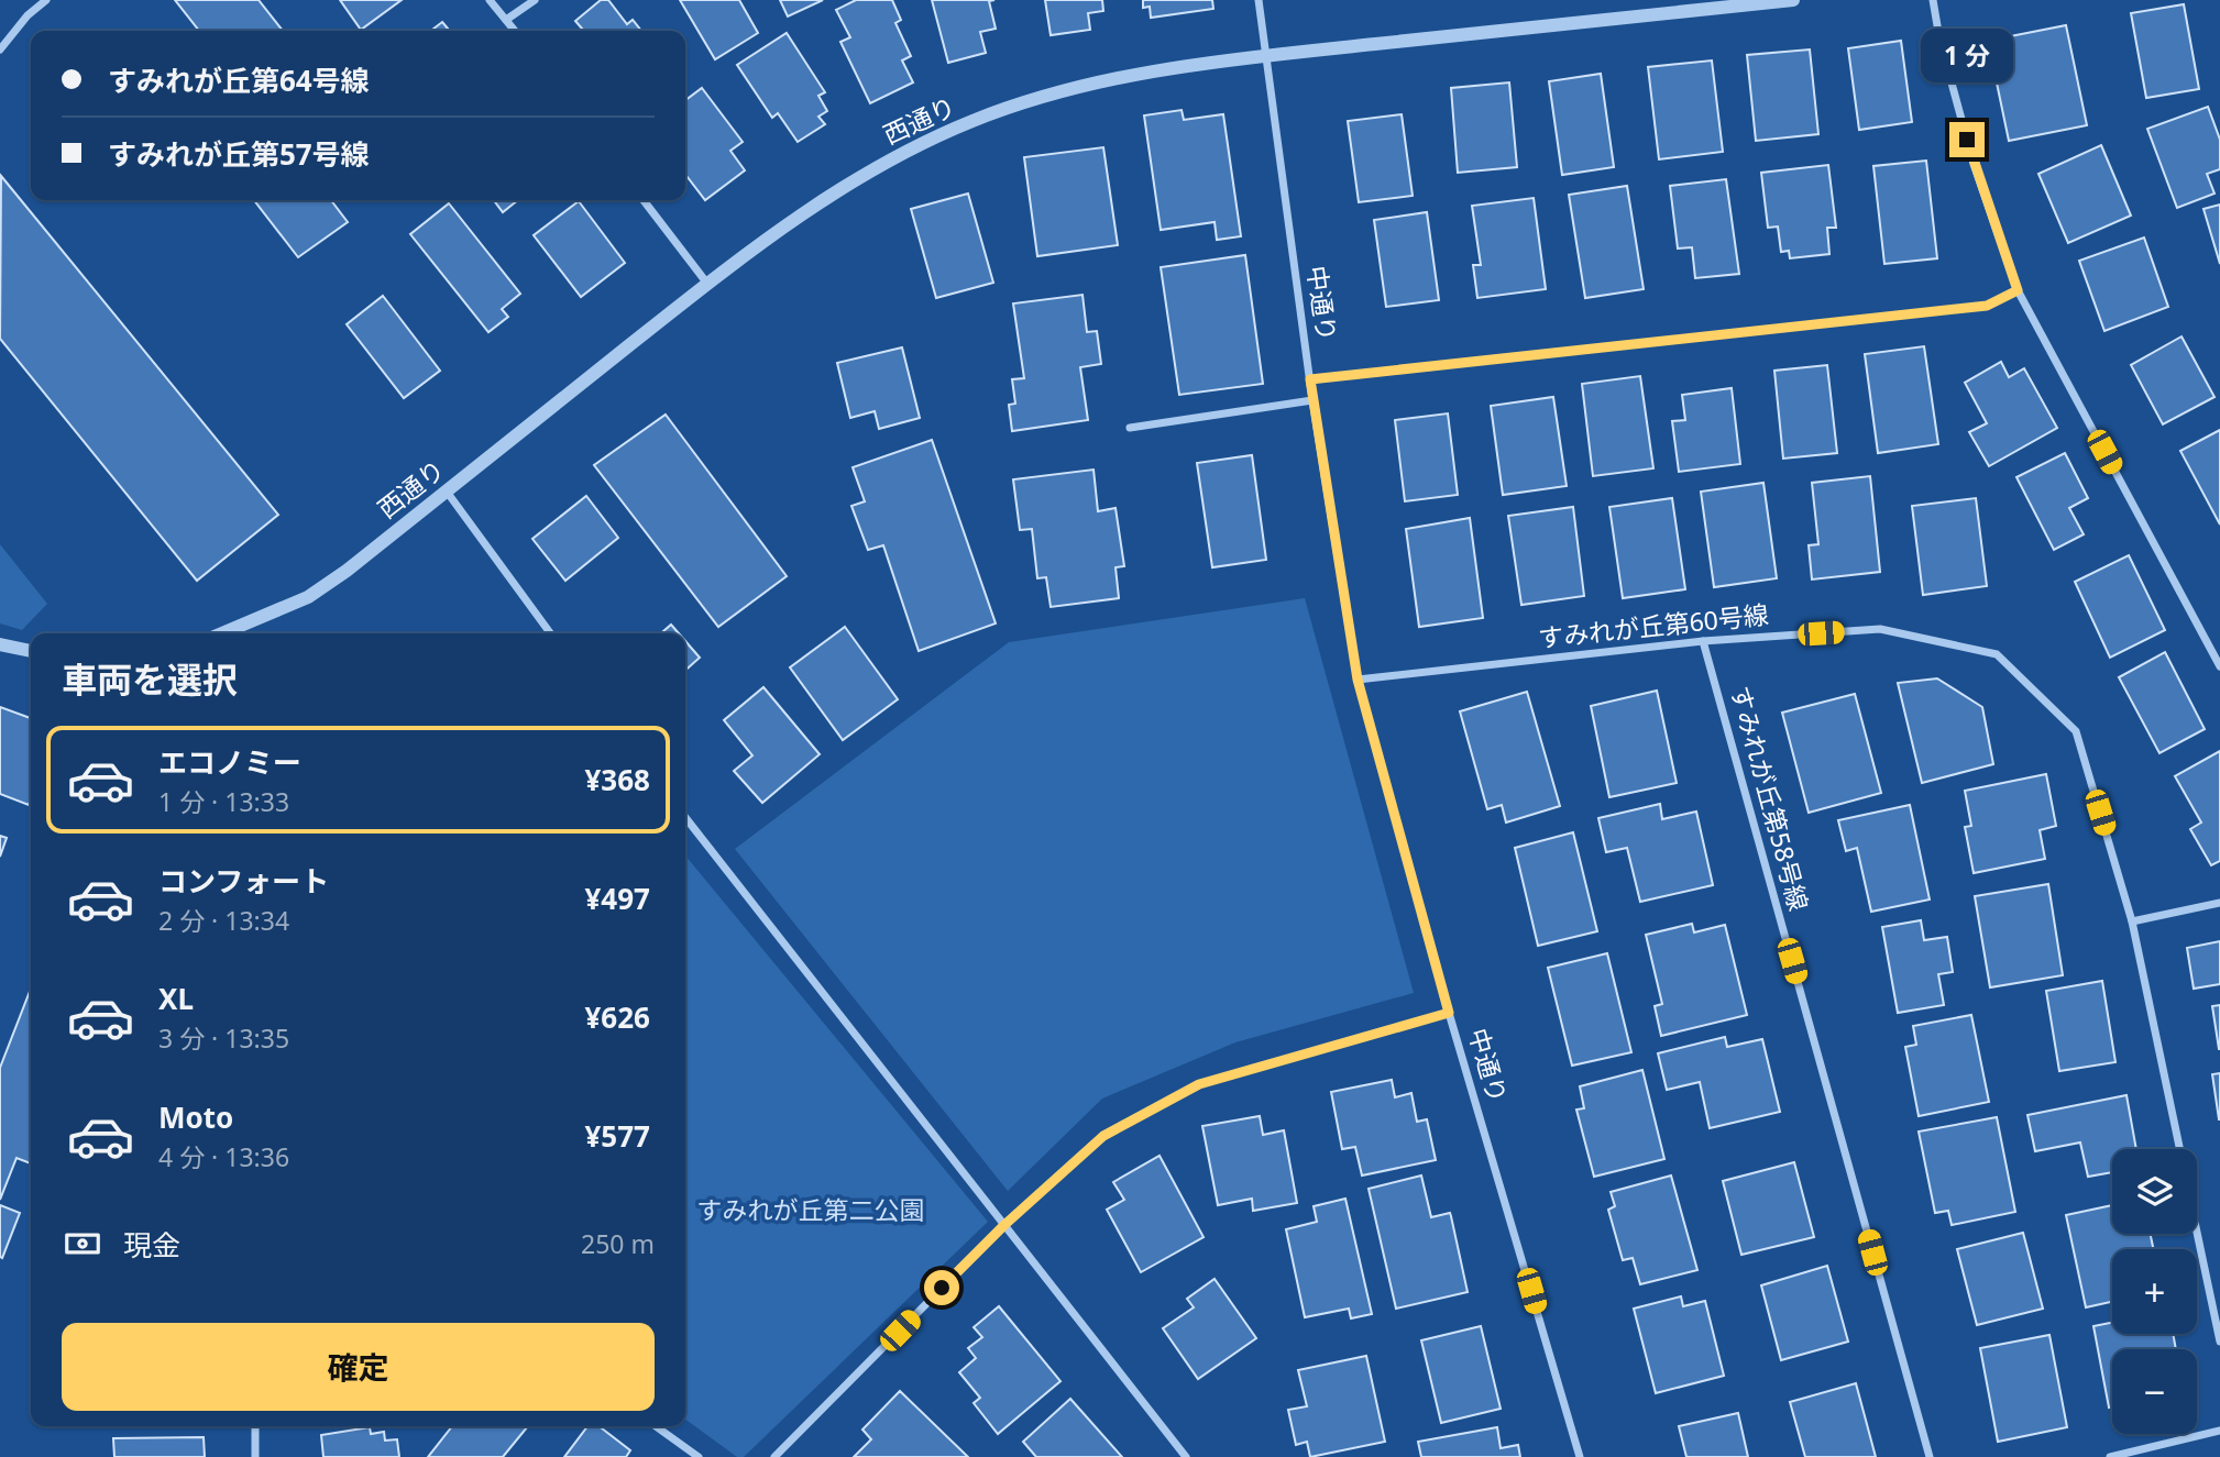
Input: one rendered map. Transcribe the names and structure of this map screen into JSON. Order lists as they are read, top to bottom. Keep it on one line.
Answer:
{"streets":{"street":["西通り","中通り","すみれが丘第60号線","すみれが丘第58号線"]},"crossings":[["西通り","中通り"],["中通り","すみれが丘第60号線"],["すみれが丘第60号線","すみれが丘第58号線"]],"parks":["すみれが丘第二公園"],"page":{"bubble":"1 分","banner":["すみれが丘第64号線","すみれが丘第57号線"],"heading":"車両を選択","list":[{"name":"エコノミー","note":"1 分 · 13:33","value":"¥368"},{"name":"コンフォート","note":"2 分 · 13:34","value":"¥497"},{"name":"XL","note":"3 分 · 13:35","value":"¥626"},{"name":"Moto","note":"4 分 · 13:36","value":"¥577"}],"map_buttons":["+","−"],"pay":["現金","250 m"],"buttons":"確定"}}
